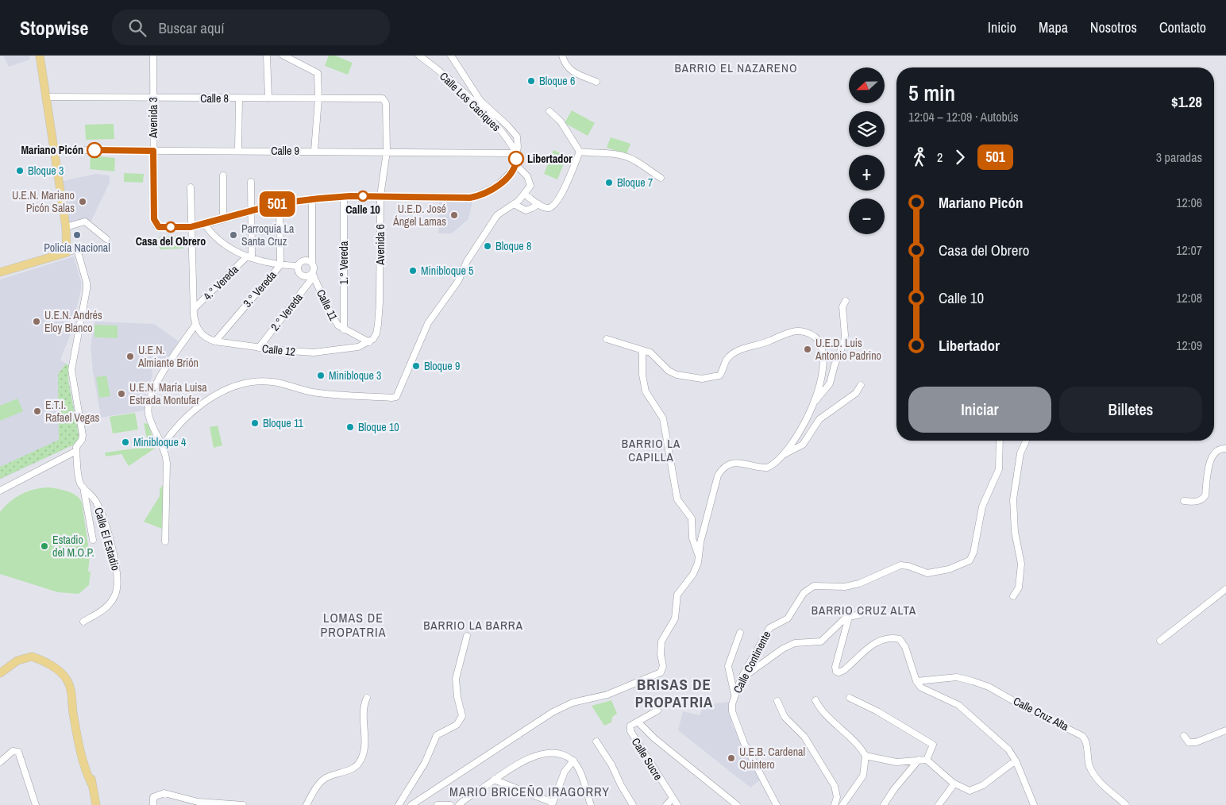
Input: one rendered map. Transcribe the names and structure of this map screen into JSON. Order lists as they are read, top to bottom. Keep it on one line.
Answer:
{"streets":{"street":["Calle 8","Calle Los Caciques","Avenida 3","Calle 9","Avenida 6","1.° Vereda","4.° Vereda","3.° Vereda","Calle 11","2.° Vereda","Calle 12","Calle El Estadio","Calle Continente","Calle Cruz Alta","Calle Sucre"]},"crossings":[["Calle 8","Avenida 3"],["Calle 8","Avenida 6"],["Calle Los Caciques","Calle 9"],["Avenida 3","Calle 9"],["Calle 9","Avenida 6"],["Avenida 6","Calle 11"],["Avenida 6","Calle 12"],["1.° Vereda","Calle 11"],["3.° Vereda","Calle 12"],["Calle 11","2.° Vereda"],["Calle 11","Calle 12"],["2.° Vereda","Calle 12"]],"districts":["BARRIO EL NAZARENO","BARRIO LA CAPILLA","BARRIO CRUZ ALTA","LOMAS DE PROPATRIA","BARRIO LA BARRA","BRISAS DE PROPATRIA","MARIO BRICEÑO IRAGORRY"],"places":["Bloque 6","Mariano Picón","Libertador","Bloque 3","Bloque 7","Calle 10","U.E.N. Mariano Picón Salas","U.E.D. José Ángel Lamas","Casa del Obrero","Policía Nacional","Parroquia La Santa Cruz","Bloque 8","Minibloque 5","U.E.N. Andrés Eloy Blanco","U.E.D. Luis Antonio Padrino","U.E.N. Almiante Brión","Bloque 9","Minibloque 3","U.E.N. María Luisa Estrada Montufar","E.T.I. Rafael Vegas","Bloque 11","Bloque 10","Minibloque 4","Estadio del M.O.P.","U.E.B. Cardenal Quintero"],"lines":["bus line 501"],"north":"left","page":{"header":"Stopwise","search":"Buscar aquí","nav":["Inicio","Mapa","Nosotros","Contacto"],"on_map":"501","map_buttons":["+","−"],"heading":["5 min","12:04 – 12:09 · Autobús","$1.28"],"legs":["2","501","3 paradas"],"list":[{"name":"Mariano Picón","value":"12:06"},{"name":"Casa del Obrero","value":"12:07"},{"name":"Calle 10","value":"12:08"},{"name":"Libertador","value":"12:09"}],"buttons":["Iniciar","Billetes"]}}
